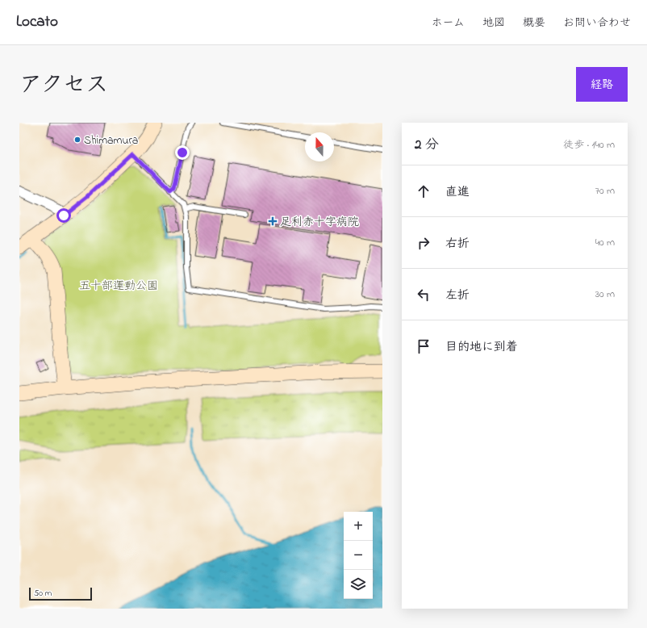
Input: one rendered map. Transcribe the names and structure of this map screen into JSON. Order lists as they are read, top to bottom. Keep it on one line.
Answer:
{"parks":["五十部運動公園"],"places":{"other":["Shimamura"],"health":["足利赤十字病院"]},"scale_bar":"50 m","north":"top","page":{"header":"Locato","nav":["ホーム","地図","概要","お問い合わせ"],"title":"アクセス","buttons":"経路","heading":["2 分","徒歩 · 140 m"],"list":[["直進","70 m"],["右折","40 m"],["左折","30 m"],"目的地に到着"],"map_buttons":["+","−"],"scale":"50 m"}}
